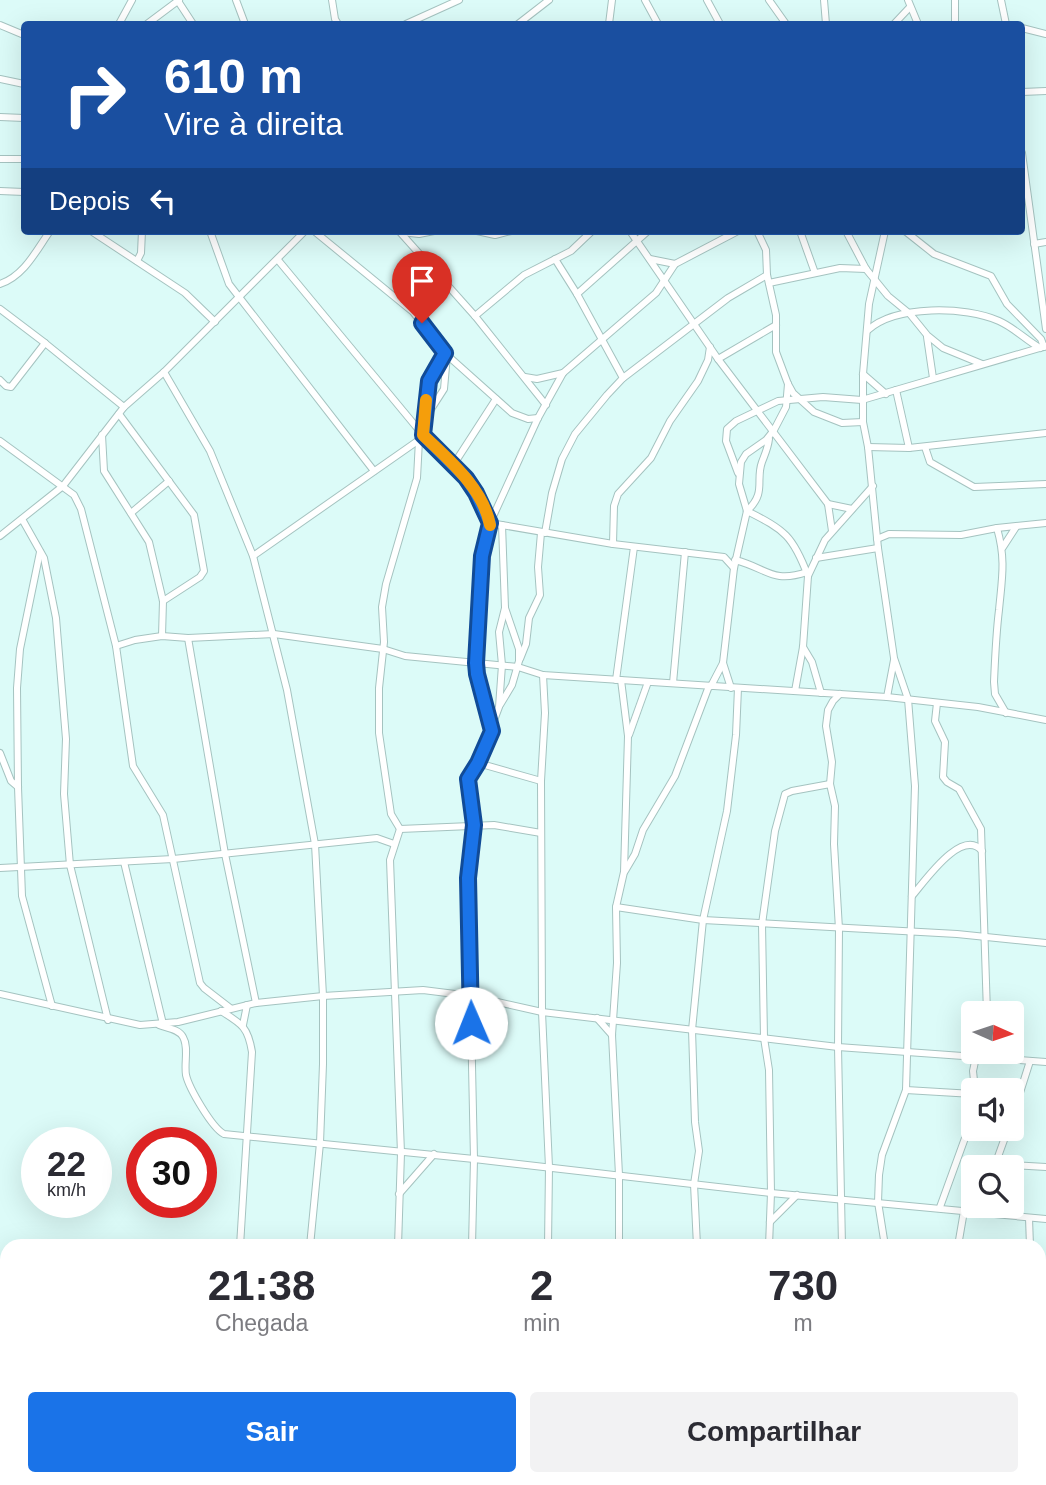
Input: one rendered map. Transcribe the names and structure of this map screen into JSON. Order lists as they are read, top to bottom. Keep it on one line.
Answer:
{"north":"right","page":{"turn":["610 m","Vire à direita"],"then":"Depois","speed":"22 km/h","limit":"30","eta":["21:38","Chegada","2","min","730","m"],"buttons":["Sair","Compartilhar"]}}
